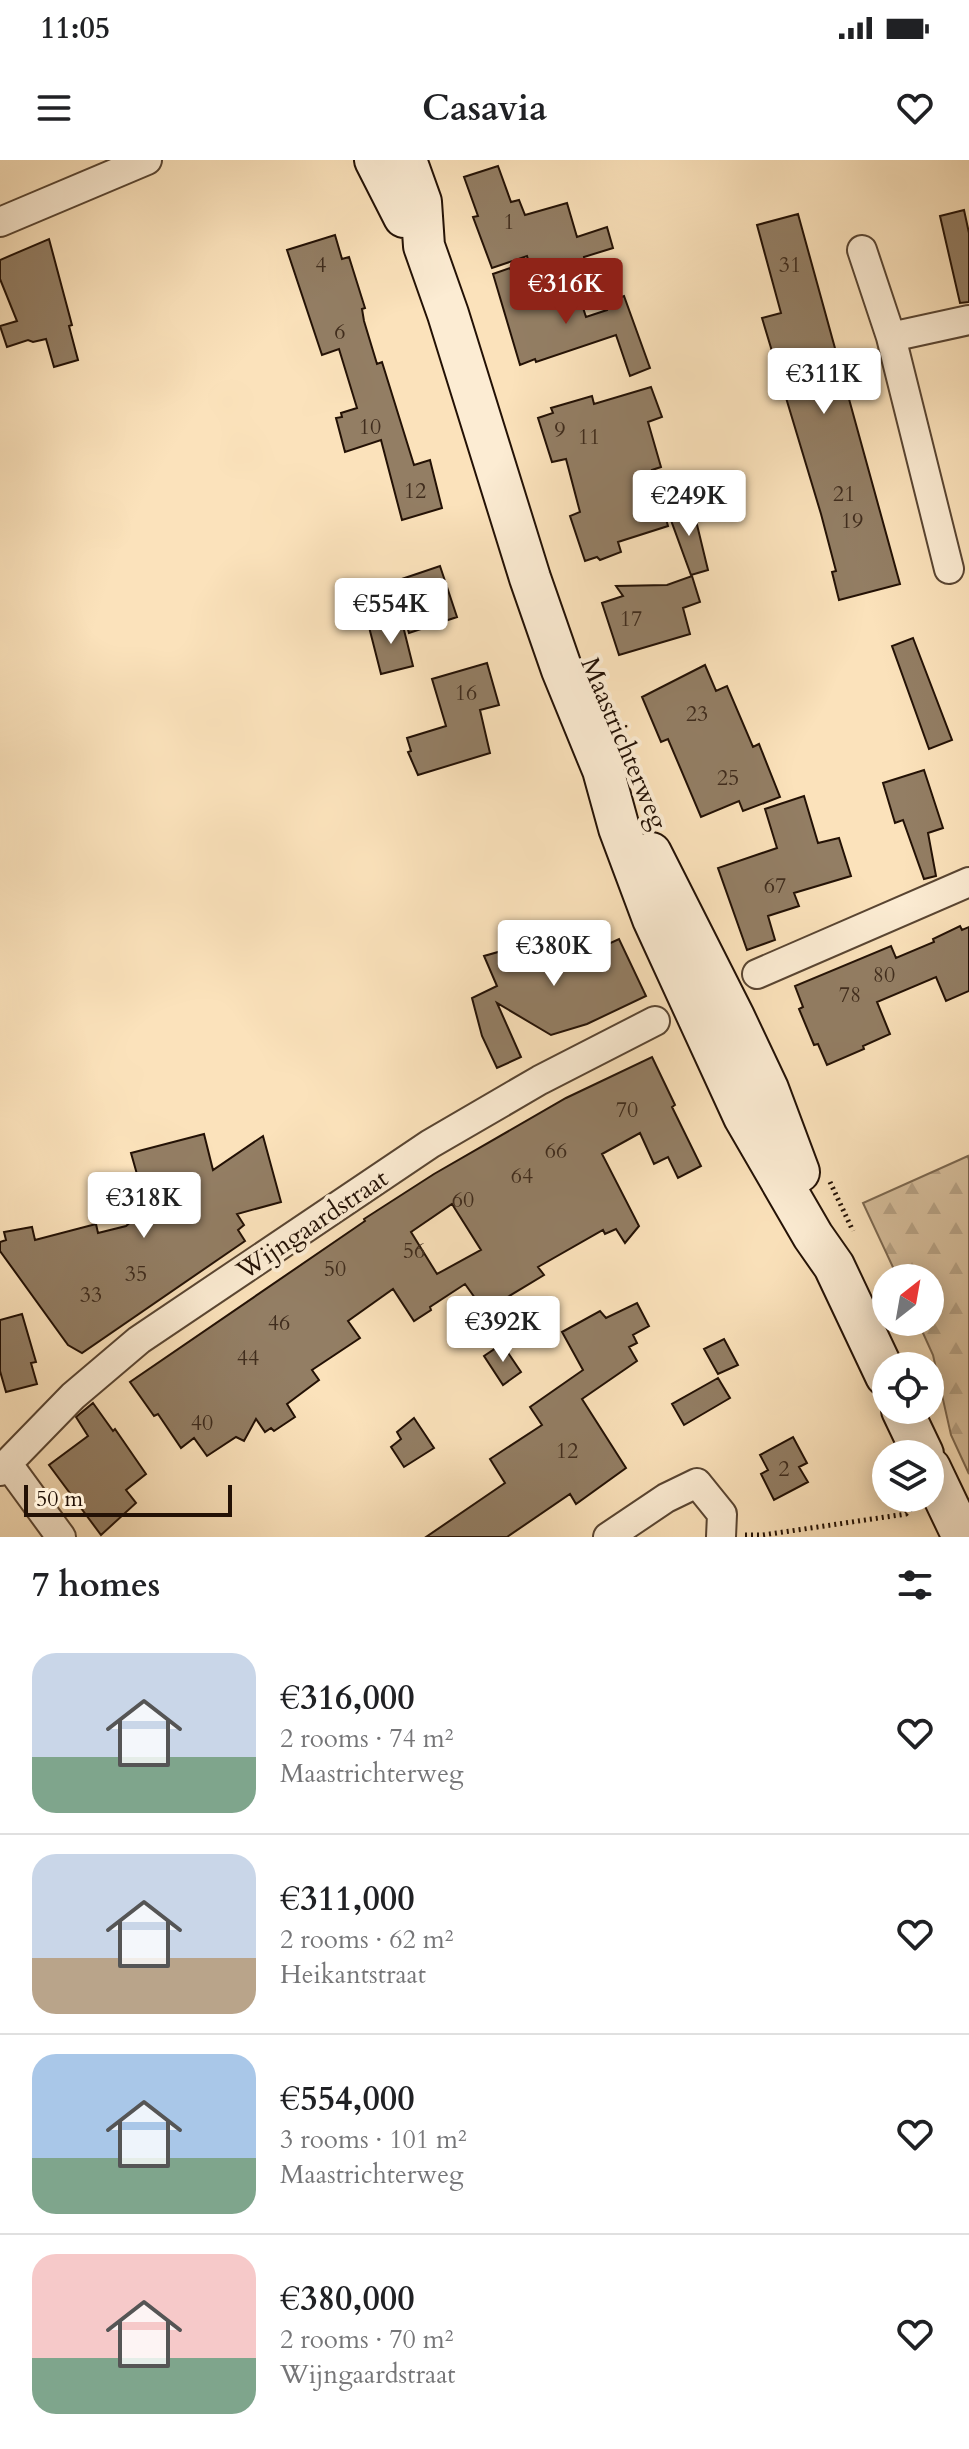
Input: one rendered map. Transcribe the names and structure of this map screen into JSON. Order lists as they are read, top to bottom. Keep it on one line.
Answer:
{"streets":{"main road":["Maastrichterweg"],"street":["Wijngaardstraat"]},"house_numbers":["1","4","31","6","10","9","11","12","21","19","17","16","23","25","67","80","78","70","66","64","60","56","50","35","33","46","44","40","12","2"],"scale_bar":"50 m","north":"top right","page":{"status":"11:05","header":"Casavia","price":["€316K","€311K","€249K","€554K","€380K","€318K","€392K"],"scale":"50 m","heading":"7 homes","list":[{"name":"€316,000","note":"2 rooms · 74 m² · Maastrichterweg"},{"name":"€311,000","note":"2 rooms · 62 m² · Heikantstraat"},{"name":"€554,000","note":"3 rooms · 101 m² · Maastrichterweg"},{"name":"€380,000","note":"2 rooms · 70 m² · Wijngaardstraat"}]}}
